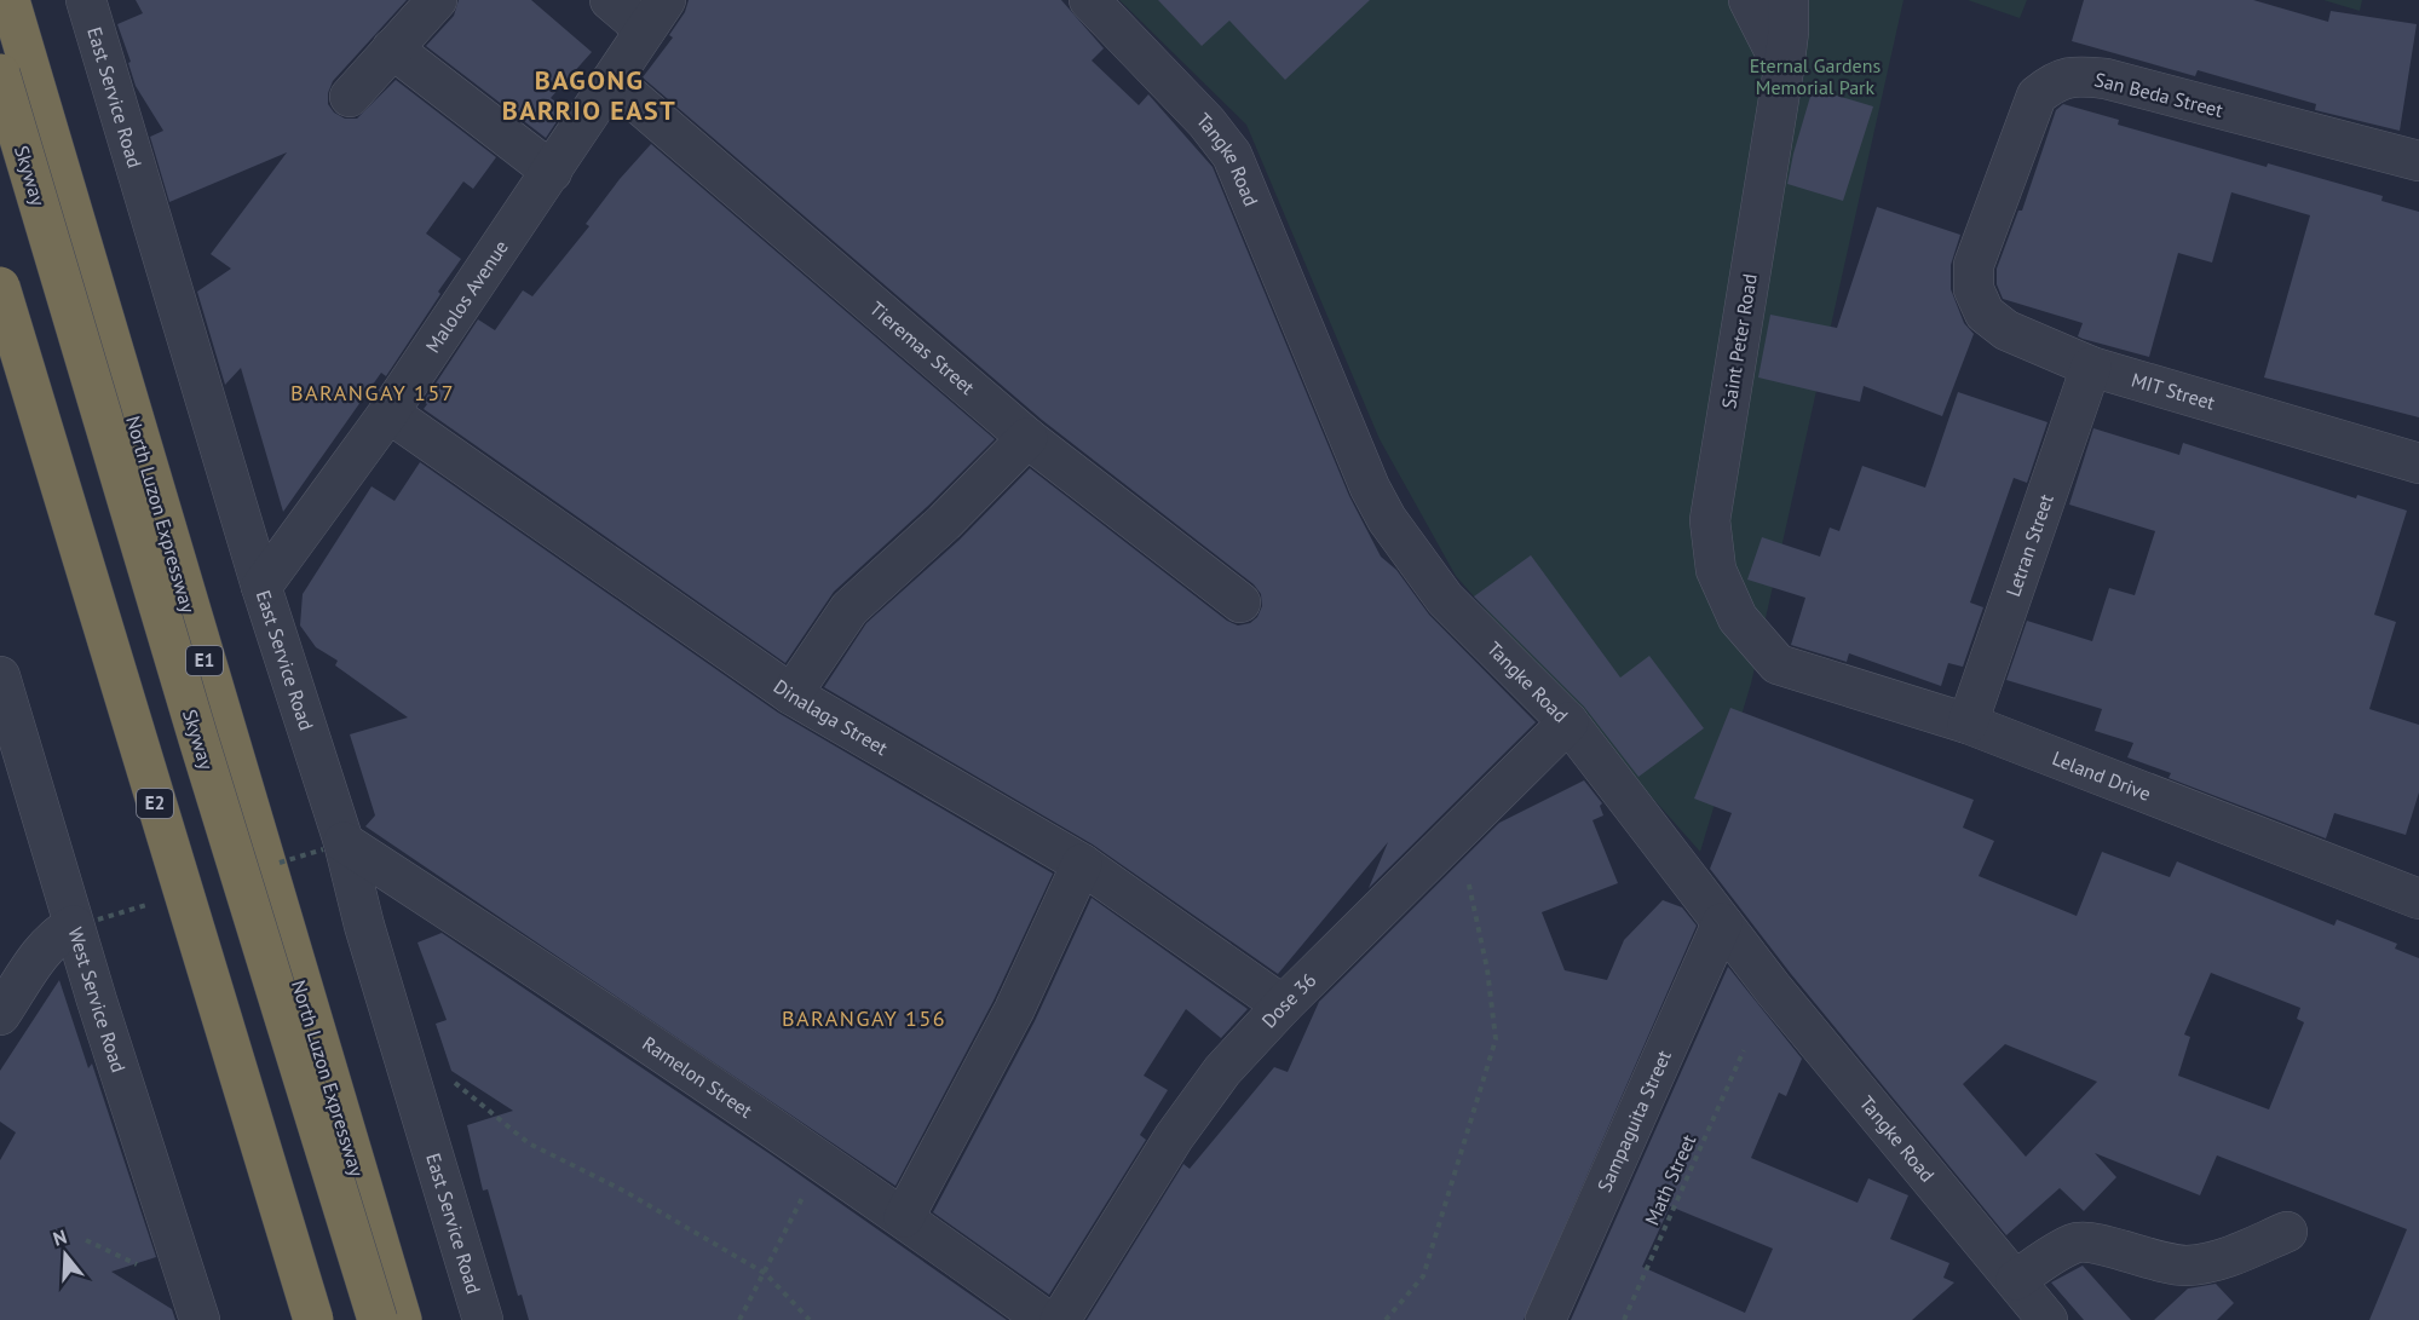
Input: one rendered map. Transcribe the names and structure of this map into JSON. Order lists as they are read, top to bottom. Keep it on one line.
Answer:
{"streets":{"highway":["Skyway","North Luzon Expressway","E1","E2"],"street":["San Beda Street","East Service Road","Tangke Road","Malolos Avenue","Saint Peter Road","Tieremas Street","MIT Street","Letran Street","Dinalaga Street","Leland Drive","West Service Road","Dose 36","Ramelon Street","Sampaguita Street"],"path":["Math Street"]},"crossings":[["San Beda Street","MIT Street"],["East Service Road","Malolos Avenue"],["East Service Road","Ramelon Street"],["Tangke Road","Dose 36"],["Tangke Road","Sampaguita Street"],["Malolos Avenue","Tieremas Street"],["Malolos Avenue","Dinalaga Street"],["Saint Peter Road","Leland Drive"],["MIT Street","Letran Street"],["Letran Street","Leland Drive"],["Dinalaga Street","Dose 36"]],"districts":["BAGONG BARRIO EAST","BARANGAY 157","BARANGAY 156"],"parks":["Eternal Gardens Memorial Park"],"north":"top"}
